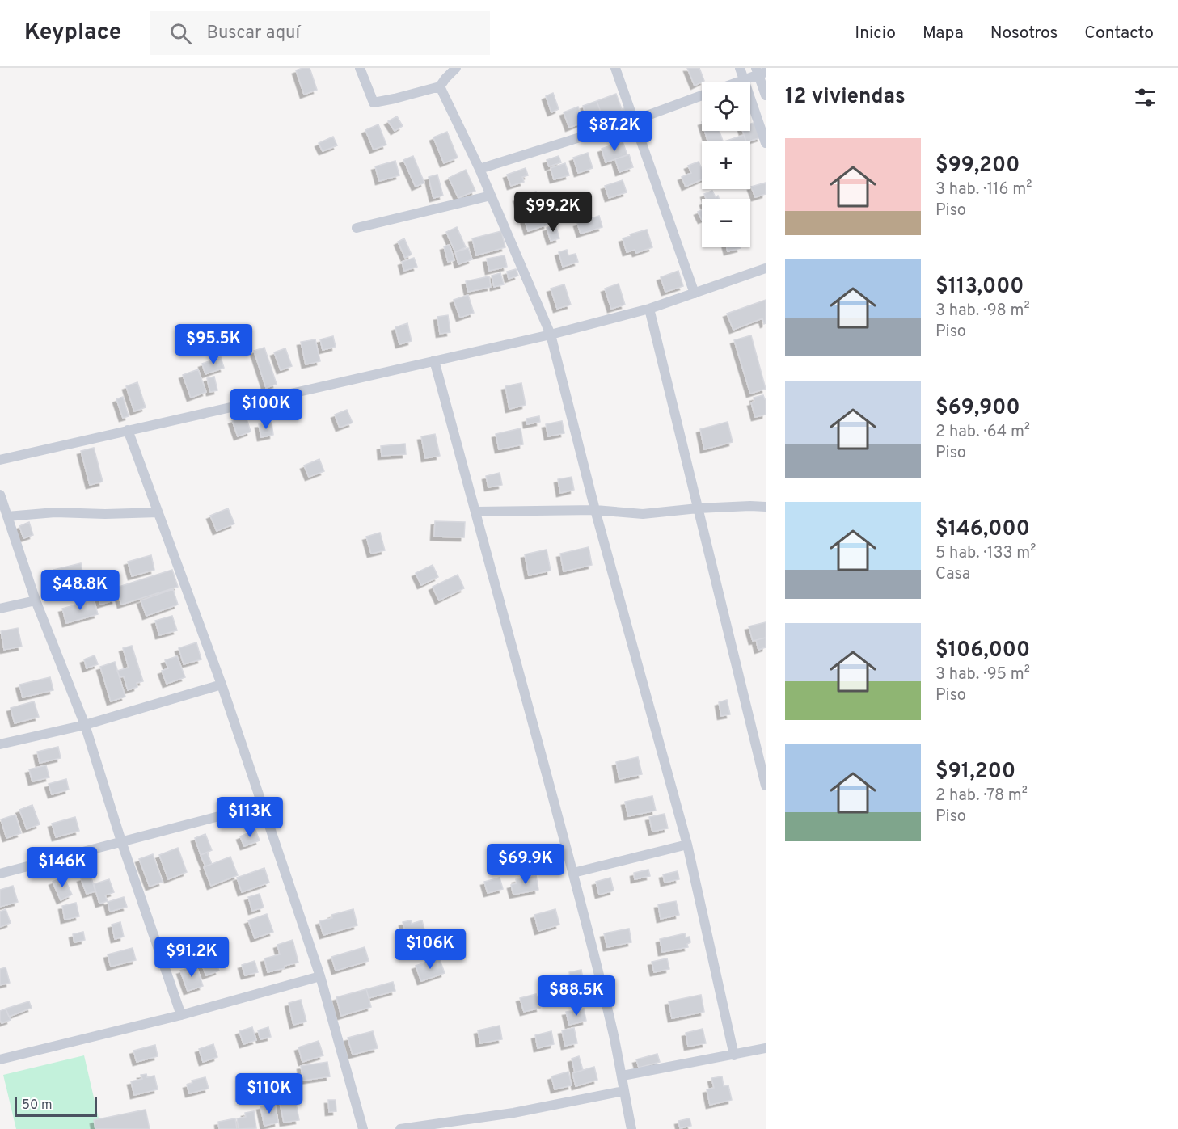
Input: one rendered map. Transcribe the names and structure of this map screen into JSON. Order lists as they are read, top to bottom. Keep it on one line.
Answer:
{"scale_bar":"50 m","page":{"header":"Keyplace","search":"Buscar aquí","nav":["Inicio","Mapa","Nosotros","Contacto"],"heading":"12 viviendas","map_buttons":["+","−"],"price":["$87.2K","$99.2K","$95.5K","$100K","$48.8K","$113K","$69.9K","$146K","$106K","$91.2K","$88.5K","$110K"],"list":[{"name":"$99,200","note":"3 hab. · 116 m² · Piso"},{"name":"$113,000","note":"3 hab. · 98 m² · Piso"},{"name":"$69,900","note":"2 hab. · 64 m² · Piso"},{"name":"$146,000","note":"5 hab. · 133 m² · Casa"},{"name":"$106,000","note":"3 hab. · 95 m² · Piso"},{"name":"$91,200","note":"2 hab. · 78 m² · Piso"}],"scale":"50 m"}}
